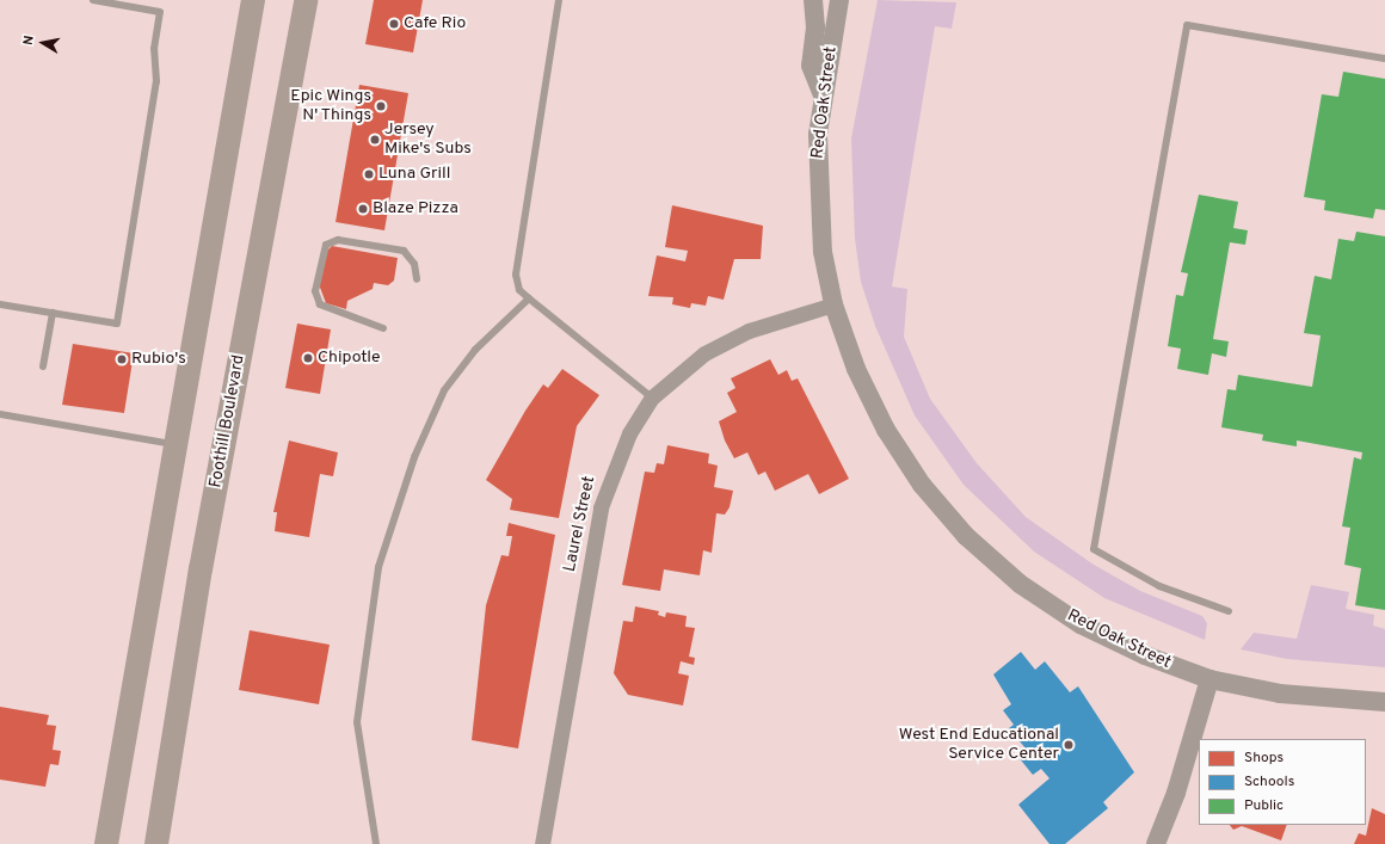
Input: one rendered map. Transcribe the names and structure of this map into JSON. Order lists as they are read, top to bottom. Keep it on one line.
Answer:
{"streets":{"main road":["Foothill Boulevard"],"street":["Red Oak Street","Laurel Street"]},"crossings":[["Red Oak Street","Laurel Street"]],"places":["Cafe Rio","Epic Wings N' Things","Jersey Mike's Subs","Luna Grill","Blaze Pizza","Chipotle","Rubio's","West End Educational Service Center"],"legend":["Shops","Schools","Public"],"north":"left"}
